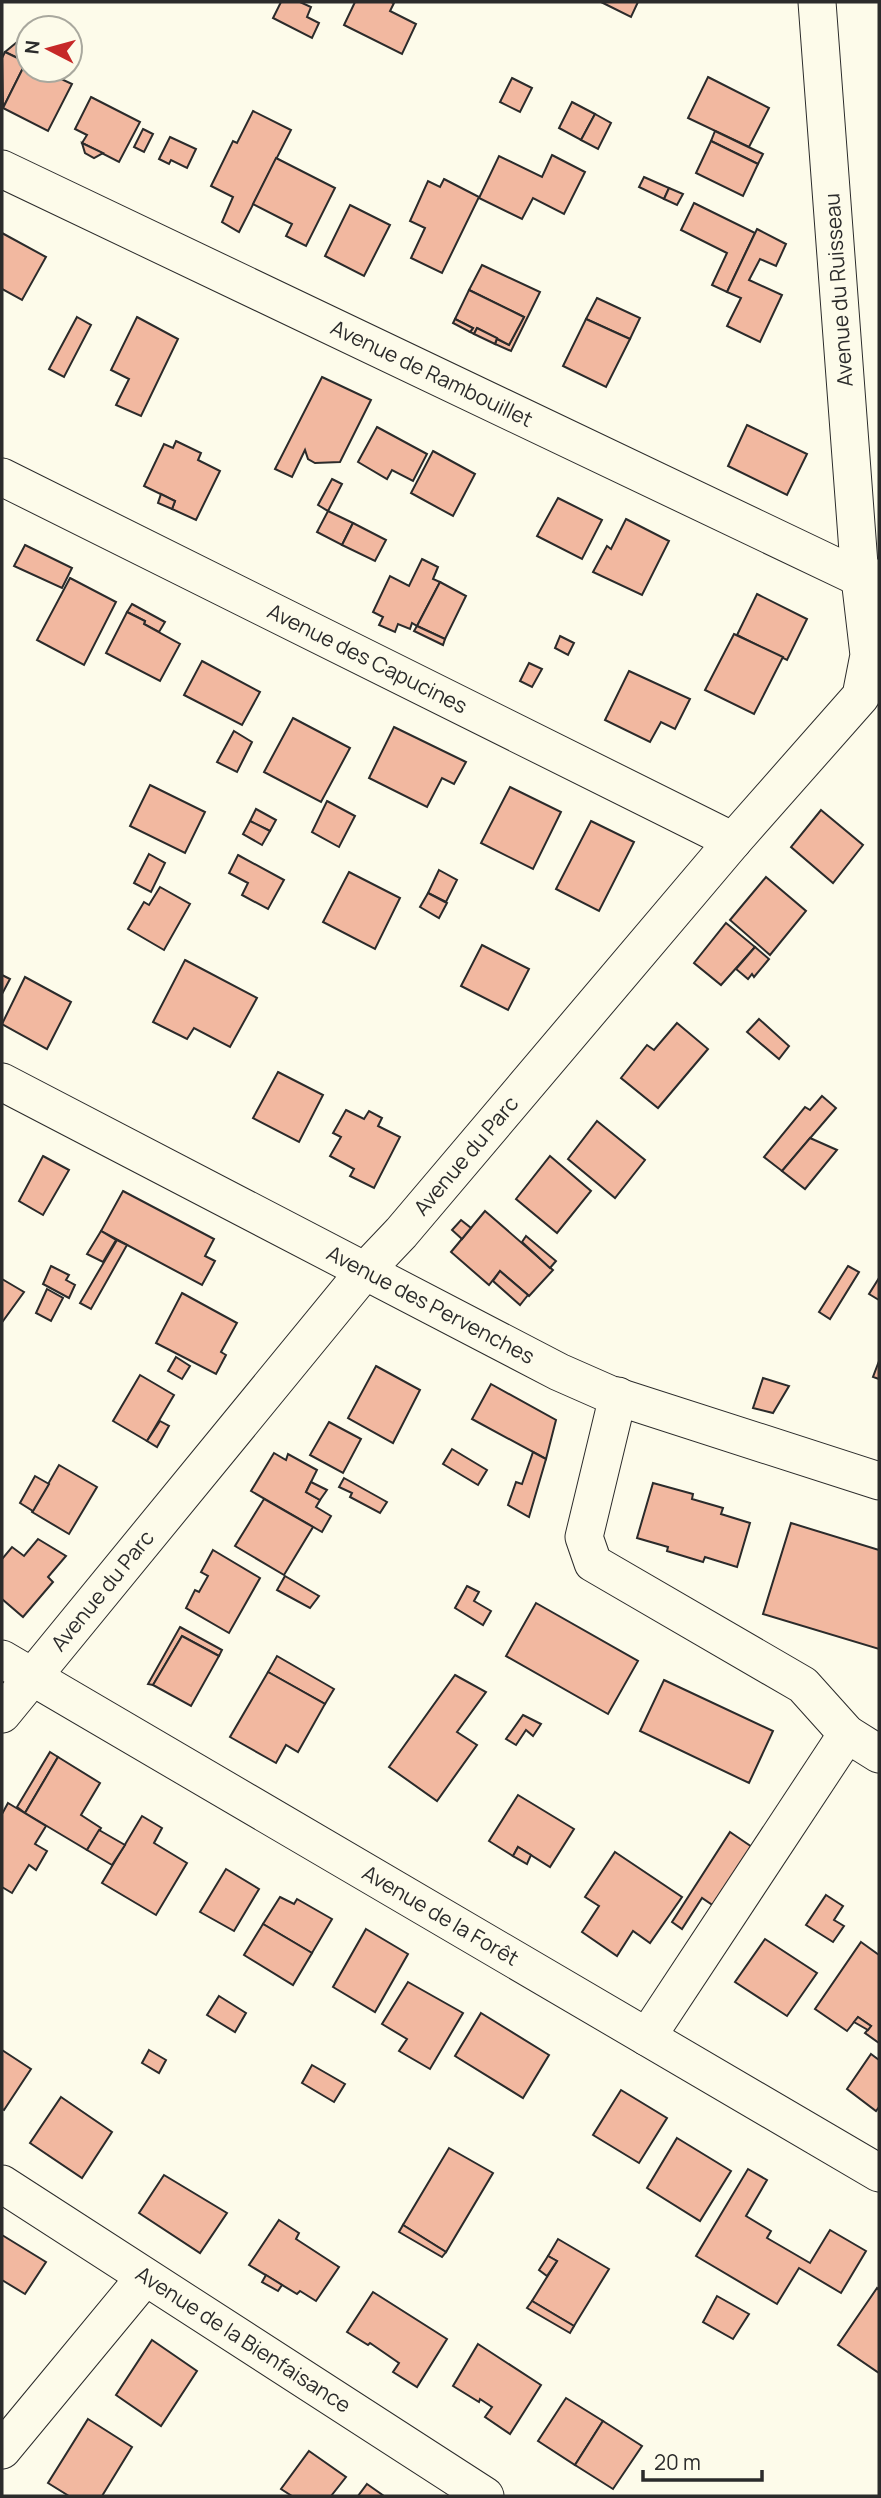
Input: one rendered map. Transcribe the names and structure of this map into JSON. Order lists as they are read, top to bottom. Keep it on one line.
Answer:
{"streets":{"street":["Avenue du Ruisseau","Avenue de Rambouillet","Avenue des Capucines","Avenue du Parc","Avenue des Pervenches","Avenue de la Forêt","Avenue de la Bienfaisance"]},"crossings":[["Avenue du Ruisseau","Avenue de Rambouillet"],["Avenue du Ruisseau","Avenue du Parc"],["Avenue de Rambouillet","Avenue du Parc"],["Avenue des Capucines","Avenue du Parc"],["Avenue du Parc","Avenue des Pervenches"],["Avenue du Parc","Avenue de la Forêt"]],"scale_bar":"20 m","north":"left"}
